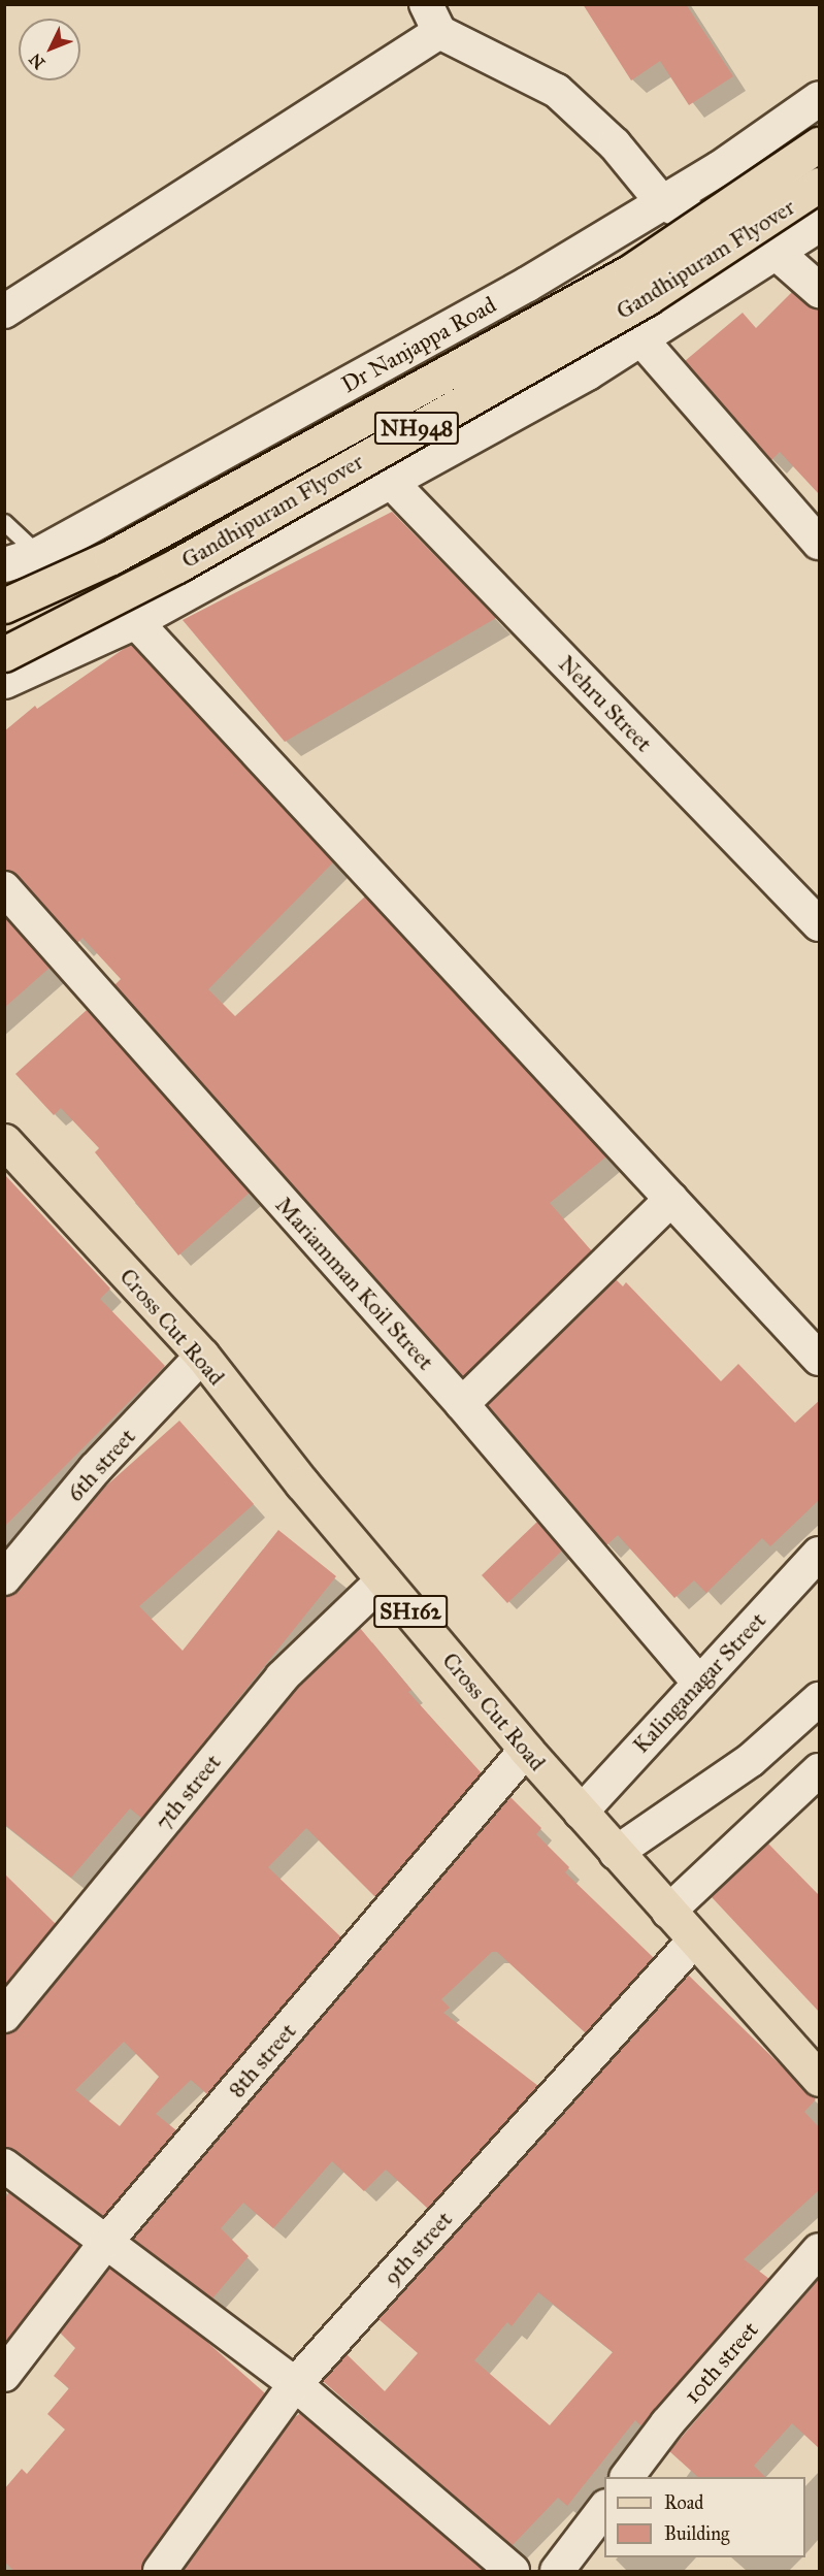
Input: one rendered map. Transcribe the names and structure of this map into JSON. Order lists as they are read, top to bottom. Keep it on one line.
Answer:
{"streets":{"main road":["Gandhipuram Flyover","NH948","Cross Cut Road","SH162"],"street":["Dr Nanjappa Road","Nehru Street","Mariamman Koil Street","6th street","Kalinganagar Street","7th street","8th street","9th street","10th street"]},"crossings":[["Mariamman Koil Street","Kalinganagar Street"],["Cross Cut Road","6th street"],["Cross Cut Road","Kalinganagar Street"],["Cross Cut Road","7th street"],["Cross Cut Road","8th street"],["Cross Cut Road","9th street"]],"legend":["Road","Building"],"north":"bottom left"}
